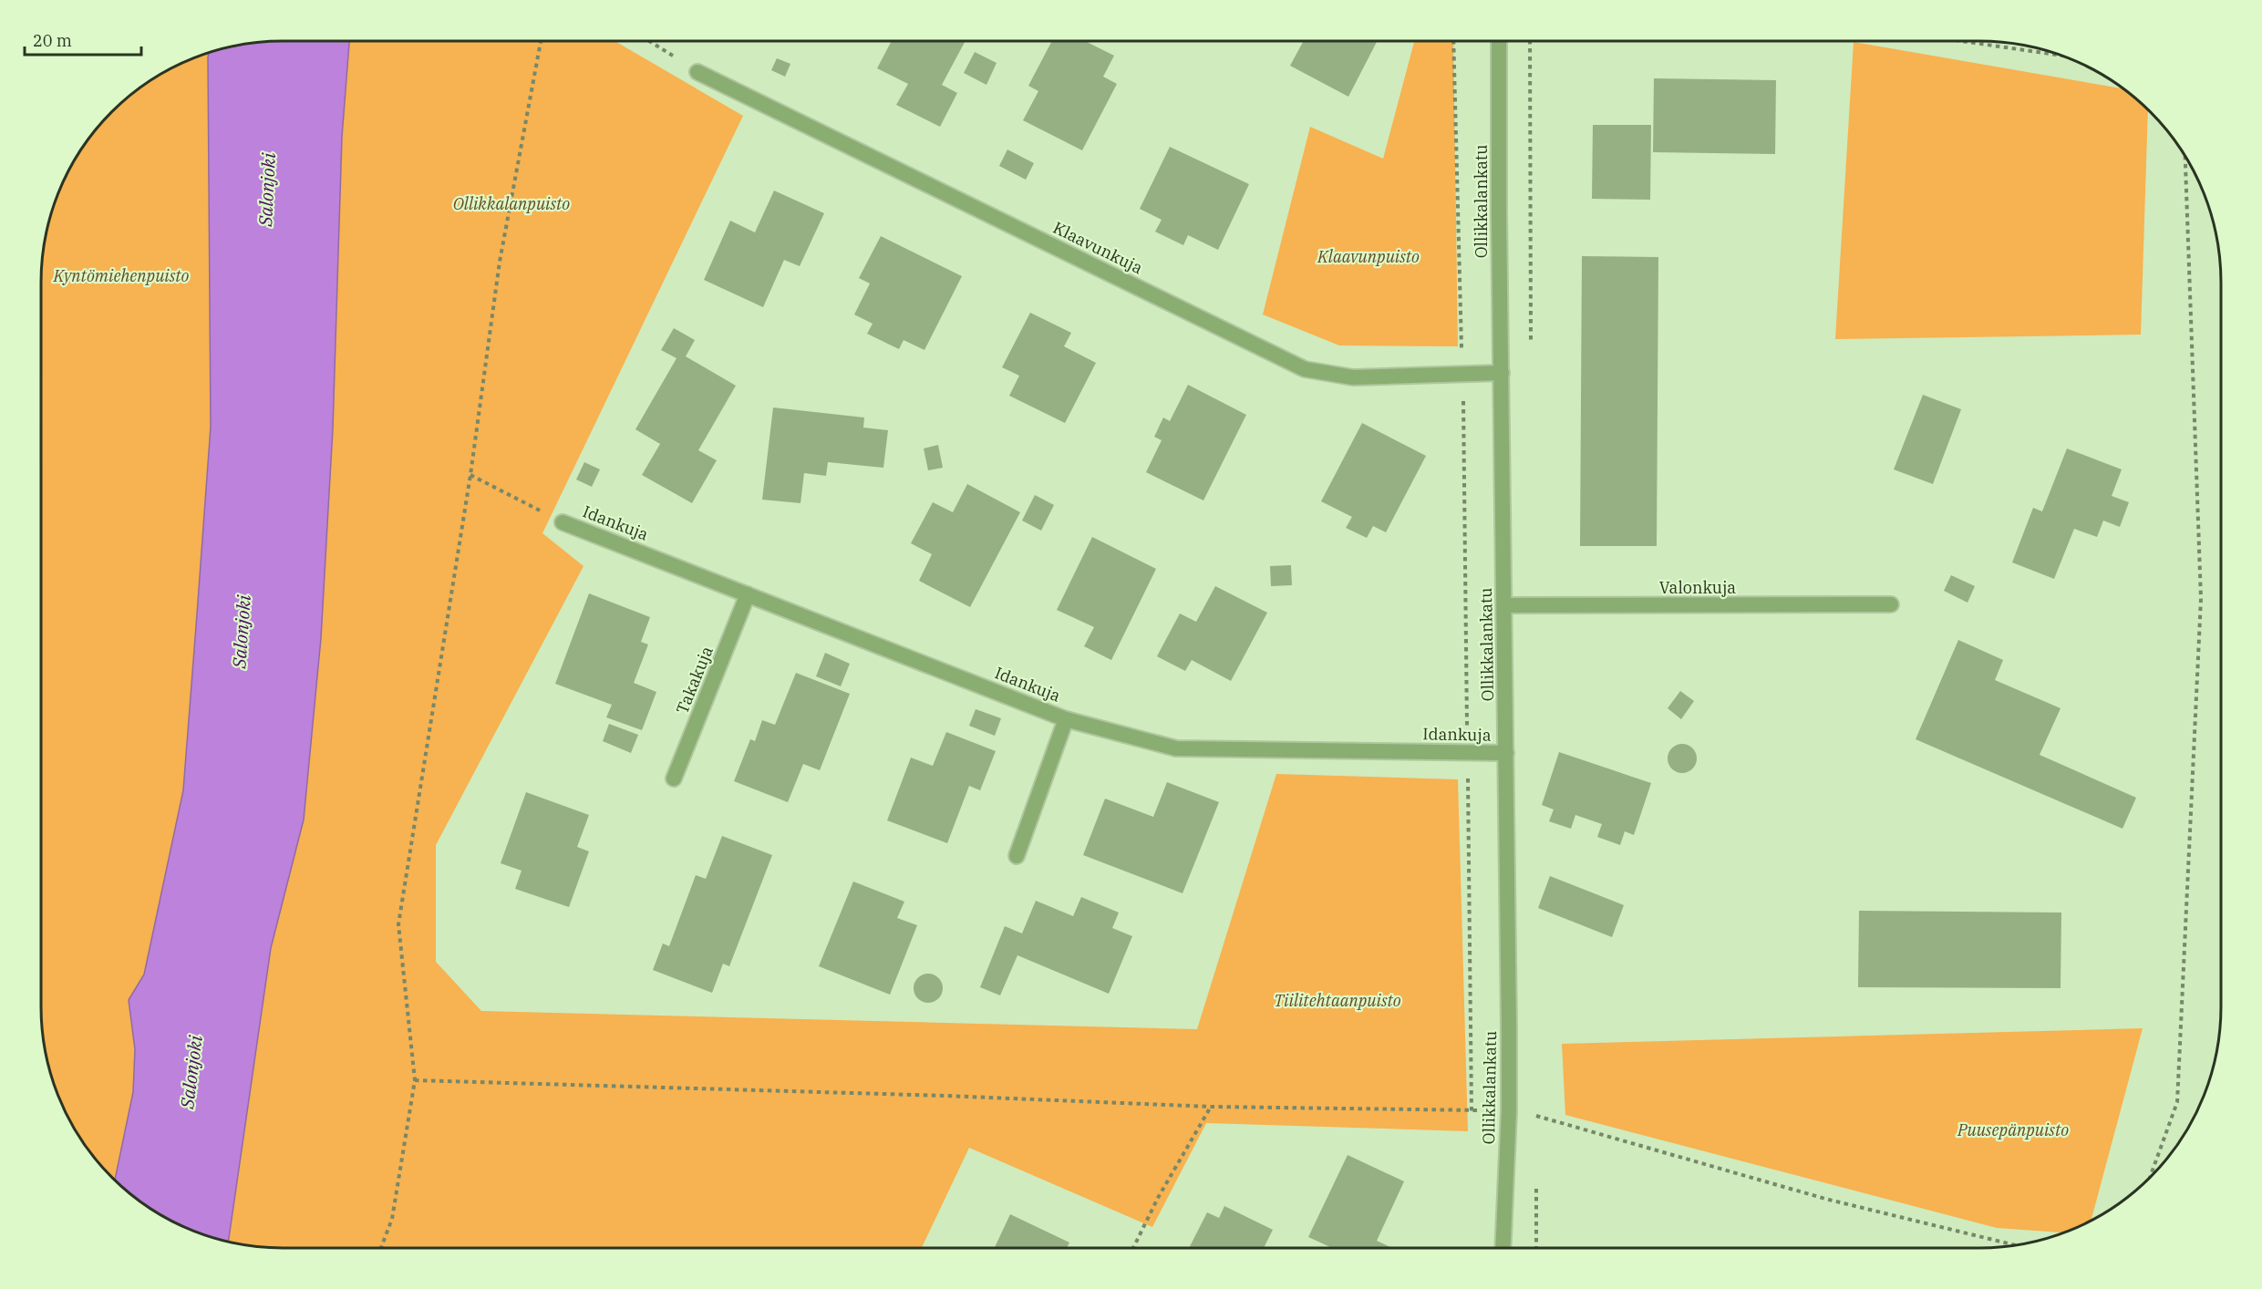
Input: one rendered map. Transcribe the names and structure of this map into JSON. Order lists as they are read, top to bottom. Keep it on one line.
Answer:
{"streets":{"street":["Ollikkalankatu","Klaavunkuja","Idankuja","Valonkuja","Takakuja"]},"crossings":[["Ollikkalankatu","Klaavunkuja"],["Ollikkalankatu","Idankuja"],["Ollikkalankatu","Valonkuja"],["Idankuja","Takakuja"]],"water":["Salonjoki"],"parks":["Ollikkalanpuisto","Klaavunpuisto","Kyntömiehenpuisto","Tiilitehtaanpuisto","Puusepänpuisto"],"scale_bar":"20 m"}
